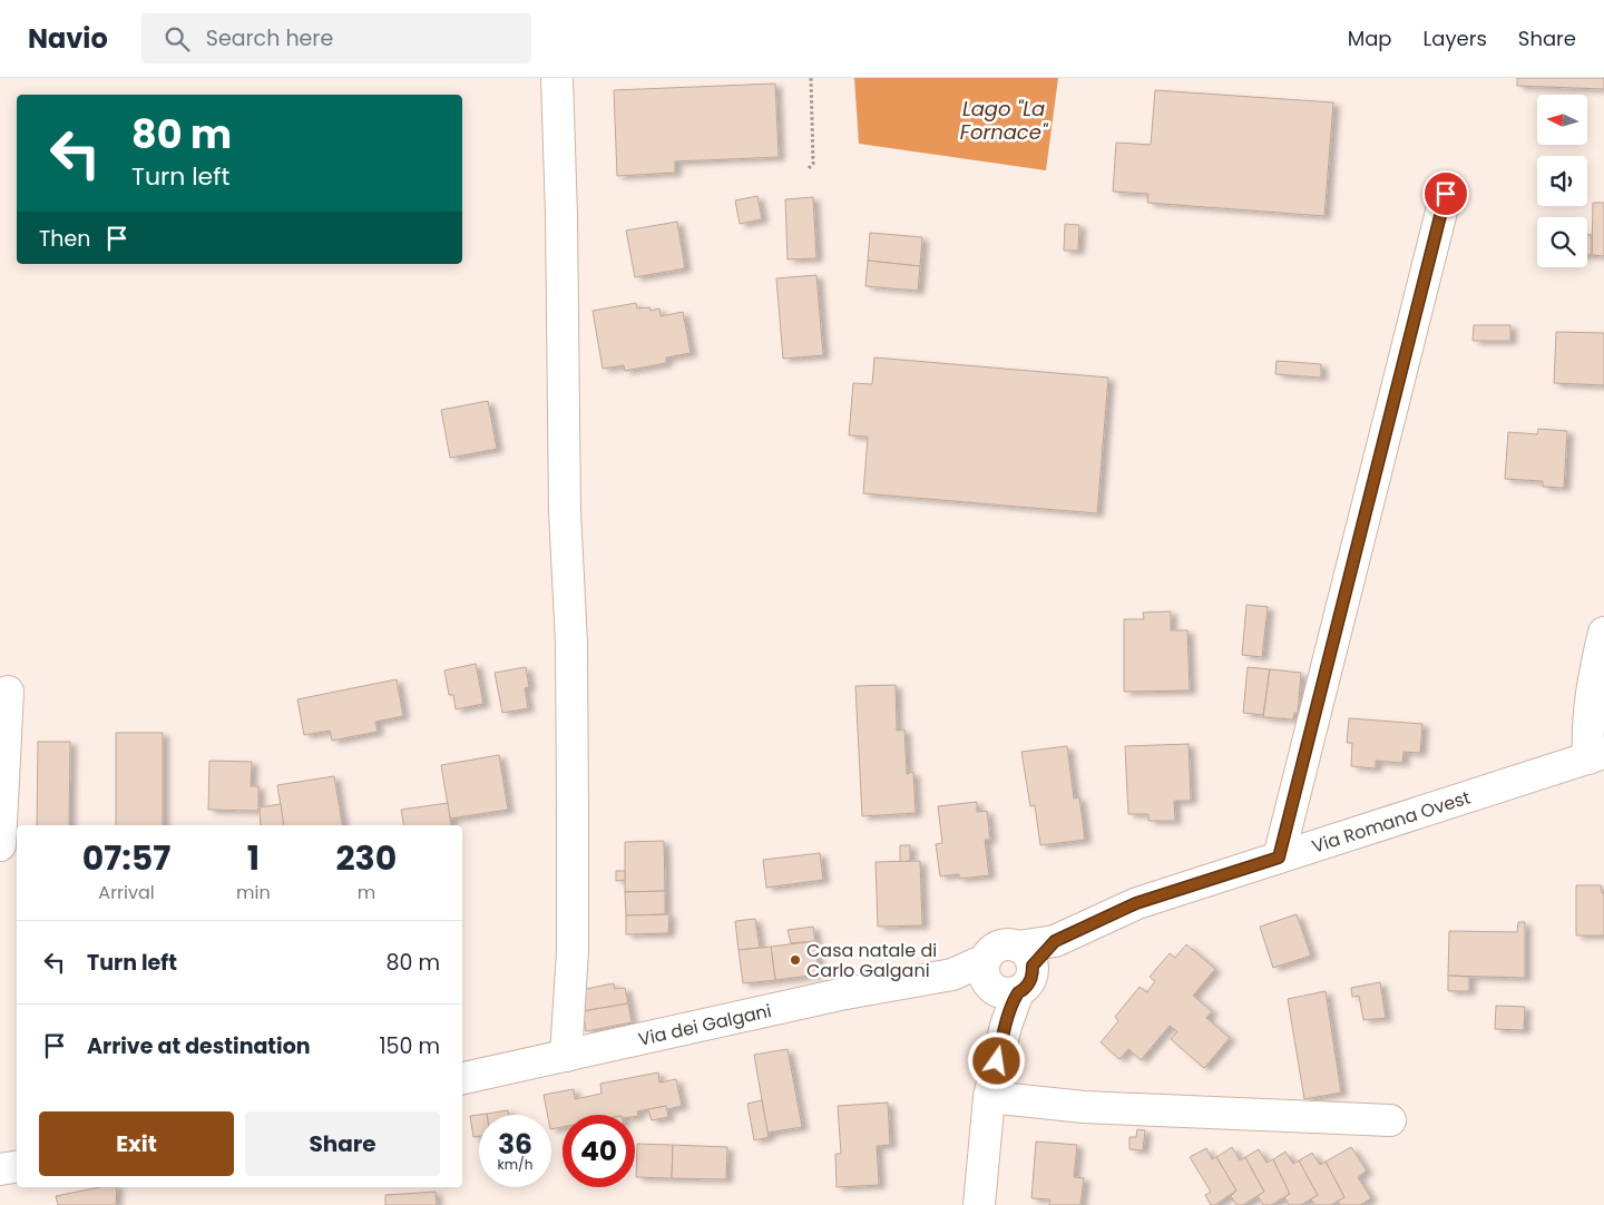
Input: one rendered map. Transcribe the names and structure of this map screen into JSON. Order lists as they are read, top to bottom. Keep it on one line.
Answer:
{"streets":{"street":["Via Romana Ovest","Via dei Galgani"]},"crossings":[["Via Romana Ovest","Via dei Galgani"]],"water":["Lago \"La Fornace\""],"places":["Casa natale di Carlo Galgani"],"north":"left","page":{"header":"Navio","search":"Search here","nav":["Map","Layers","Share"],"turn":["80 m","Turn left"],"then":"Then","eta":["07:57","Arrival","1","min","230","m"],"list":[{"name":"Turn left","value":"80 m"},{"name":"Arrive at destination","value":"150 m"}],"buttons":["Exit","Share"],"speed":"36 km/h","limit":"40"}}
